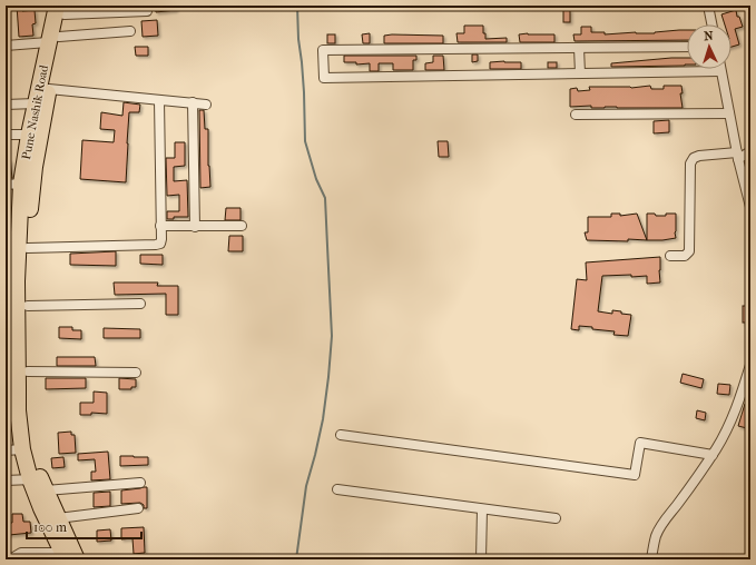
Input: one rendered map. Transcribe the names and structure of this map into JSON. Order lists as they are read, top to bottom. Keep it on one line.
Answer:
{"streets":{"highway":["Pune Nashik Road"]},"scale_bar":"100 m","north":"top"}
